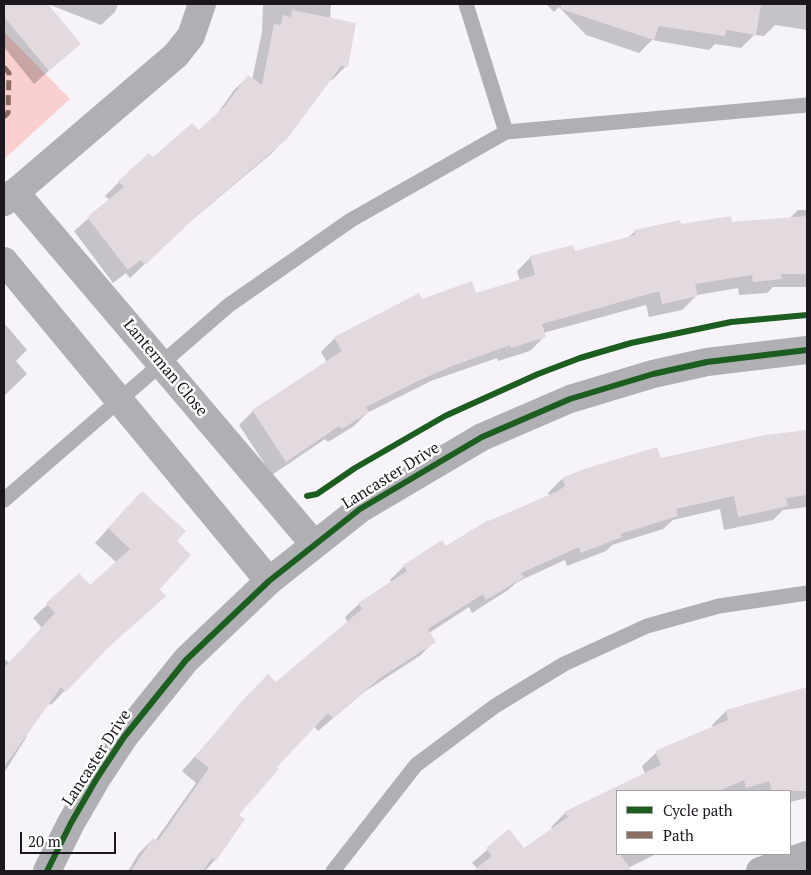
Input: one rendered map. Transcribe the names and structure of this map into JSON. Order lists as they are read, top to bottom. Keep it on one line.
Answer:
{"streets":{"street":["Lanterman Close","Lancaster Drive"]},"crossings":[["Lanterman Close","Lancaster Drive"]],"legend":["Cycle path","Path"],"scale_bar":"20 m"}
